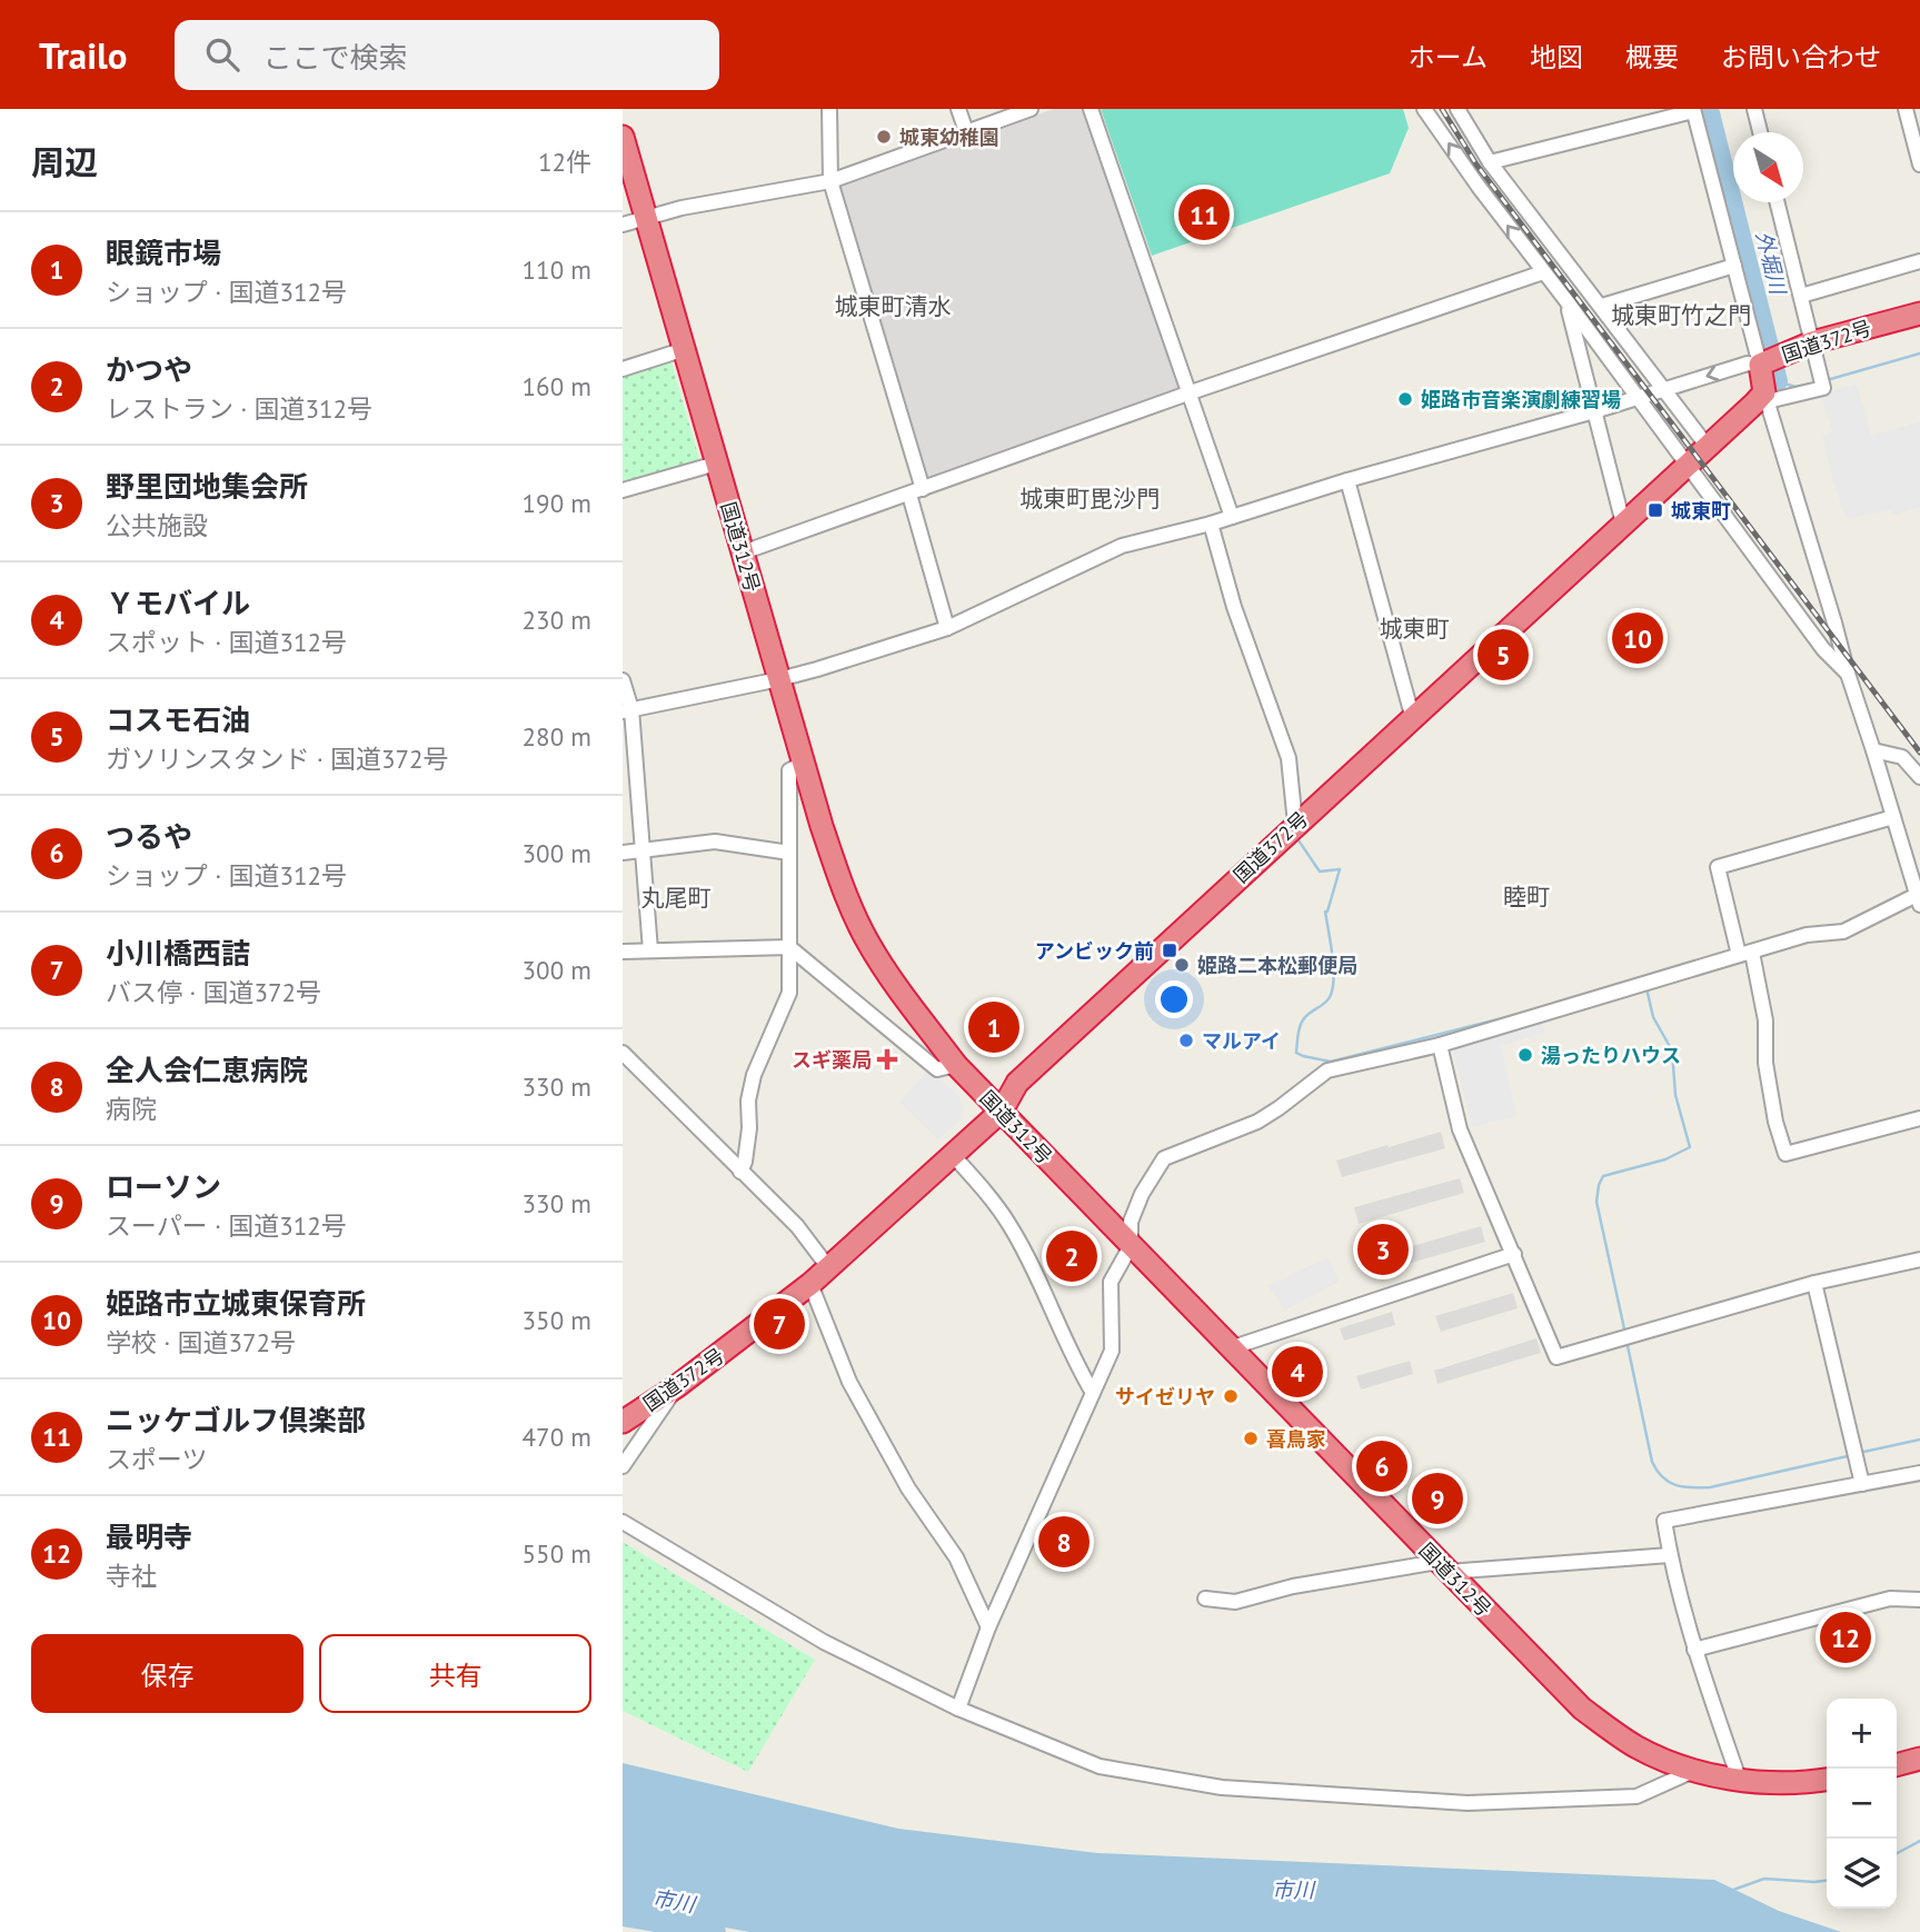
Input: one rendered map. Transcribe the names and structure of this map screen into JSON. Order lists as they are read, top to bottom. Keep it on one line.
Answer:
{"streets":{"highway":["国道372号","国道312号"]},"crossings":[["国道372号","国道312号"]],"districts":["城東町清水","城東町竹之門","城東町毘沙門","城東町","睦町","丸尾町"],"water":["外堀川","市川"],"places":{"other":["城東幼稚園","姫路市音楽演劇練習場","姫路二本松郵便局","マルアイ","湯ったりハウス","サイゼリヤ","喜鳥家"],"transit":["城東町","アンビック前"],"health":["スギ薬局"]},"north":"bottom right","page":{"header":"Trailo","search":"ここで検索","nav":["ホーム","地図","概要","お問い合わせ"],"heading":["周辺","12件"],"pins":["11","10","5","1","3","2","7","4","6","9","8","12"],"list":[{"mark":"1","name":"眼鏡市場","note":"ショップ · 国道312号","value":"110 m"},{"mark":"2","name":"かつや","note":"レストラン · 国道312号","value":"160 m"},{"mark":"3","name":"野里団地集会所","note":"公共施設","value":"190 m"},{"mark":"4","name":"Ｙモバイル","note":"スポット · 国道312号","value":"230 m"},{"mark":"5","name":"コスモ石油","note":"ガソリンスタンド · 国道372号","value":"280 m"},{"mark":"6","name":"つるや","note":"ショップ · 国道312号","value":"300 m"},{"mark":"7","name":"小川橋西詰","note":"バス停 · 国道372号","value":"300 m"},{"mark":"8","name":"全人会仁恵病院","note":"病院","value":"330 m"},{"mark":"9","name":"ローソン","note":"スーパー · 国道312号","value":"330 m"},{"mark":"10","name":"姫路市立城東保育所","note":"学校 · 国道372号","value":"350 m"},{"mark":"11","name":"ニッケゴルフ倶楽部","note":"スポーツ","value":"470 m"},{"mark":"12","name":"最明寺","note":"寺社","value":"550 m"}],"buttons":["保存","共有"],"map_buttons":["+","−"]}}
